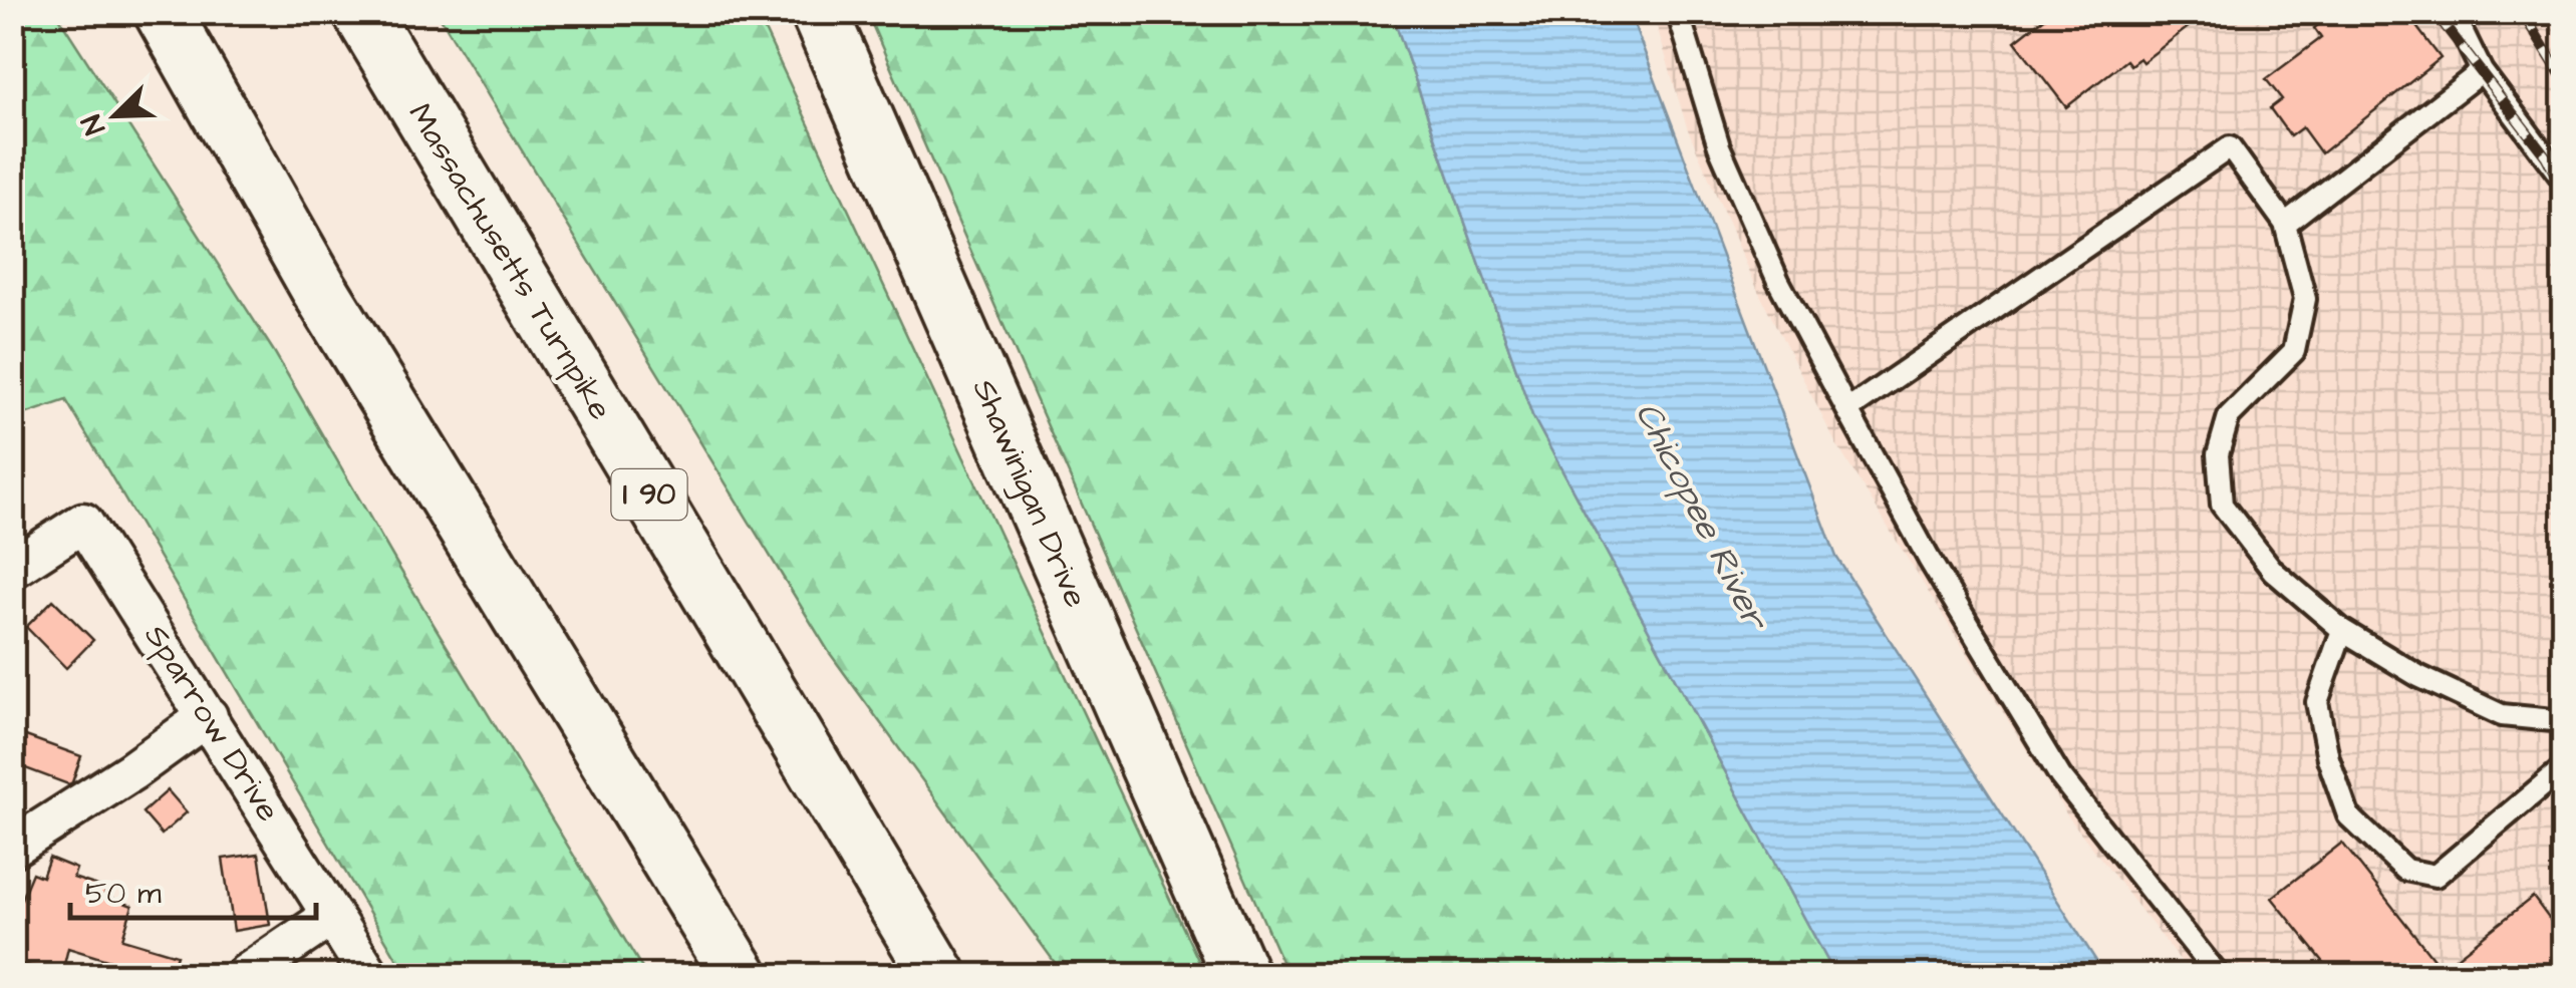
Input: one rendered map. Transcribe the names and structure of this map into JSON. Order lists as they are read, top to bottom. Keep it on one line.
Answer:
{"streets":{"main road":["Massachusetts Turnpike","Shawinigan Drive","I 90"],"street":["Sparrow Drive"]},"water":["Chicopee River"],"scale_bar":"50 m","north":"bottom left"}
